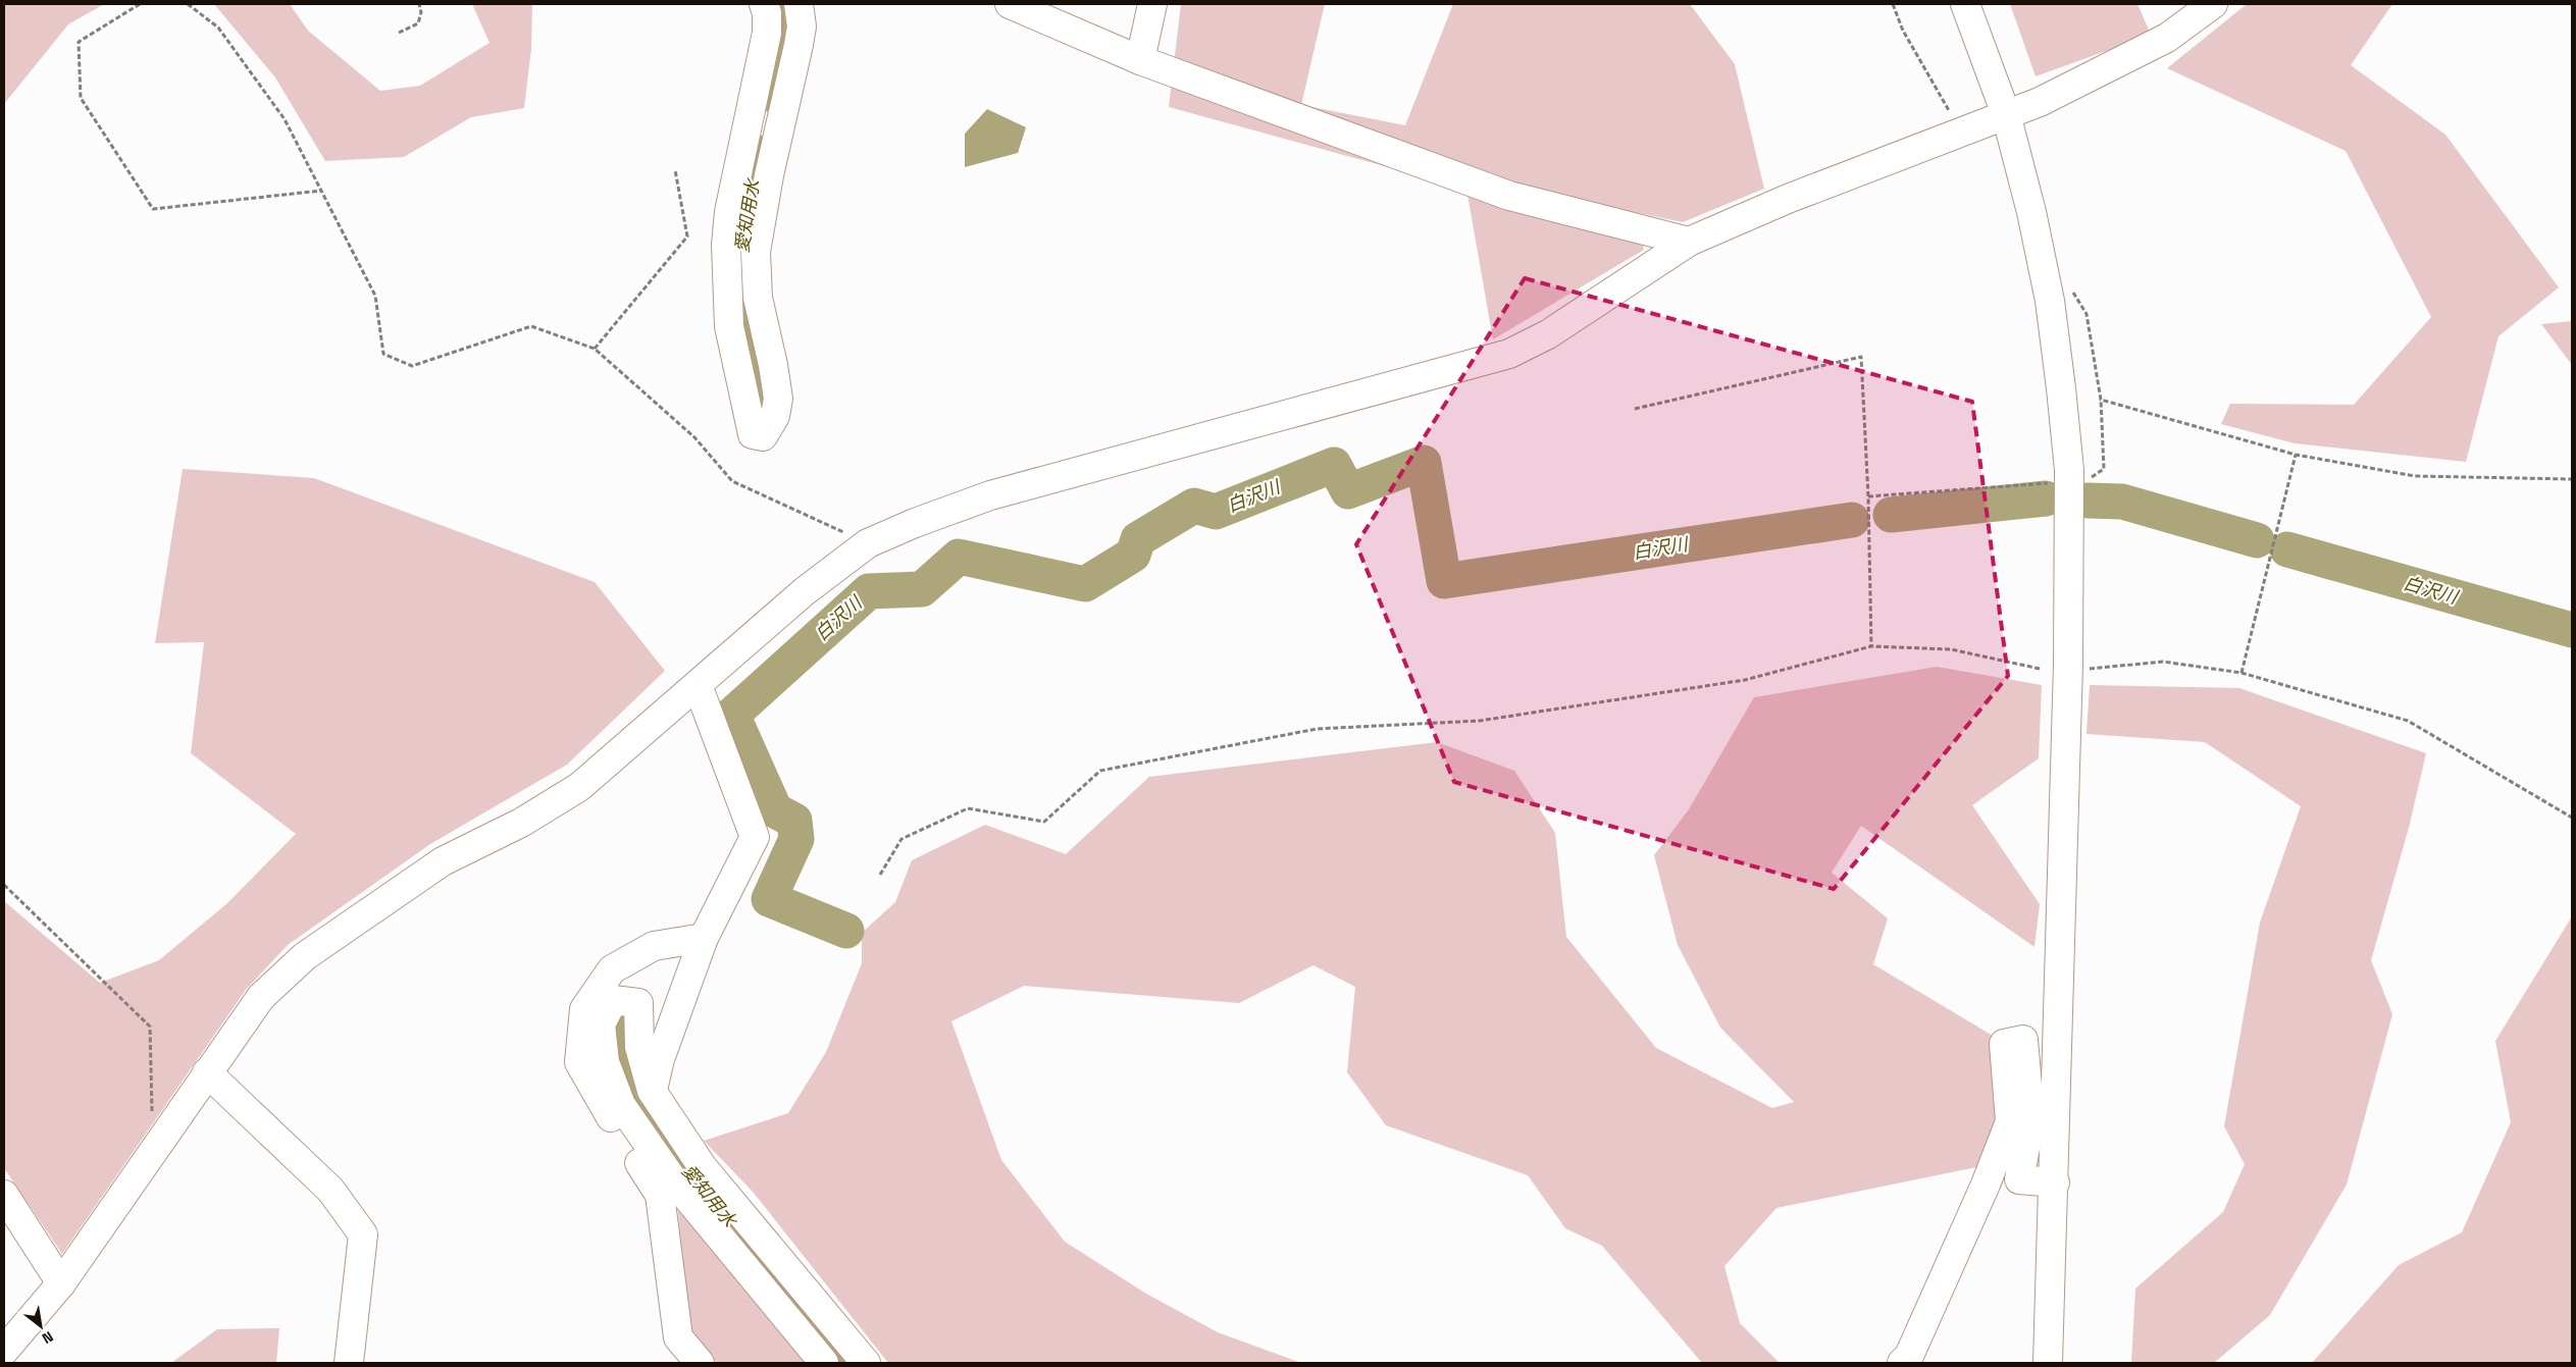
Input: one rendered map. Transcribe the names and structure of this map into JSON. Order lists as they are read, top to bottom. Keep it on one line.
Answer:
{"water":["愛知用水","白沢川"],"north":"bottom right"}
